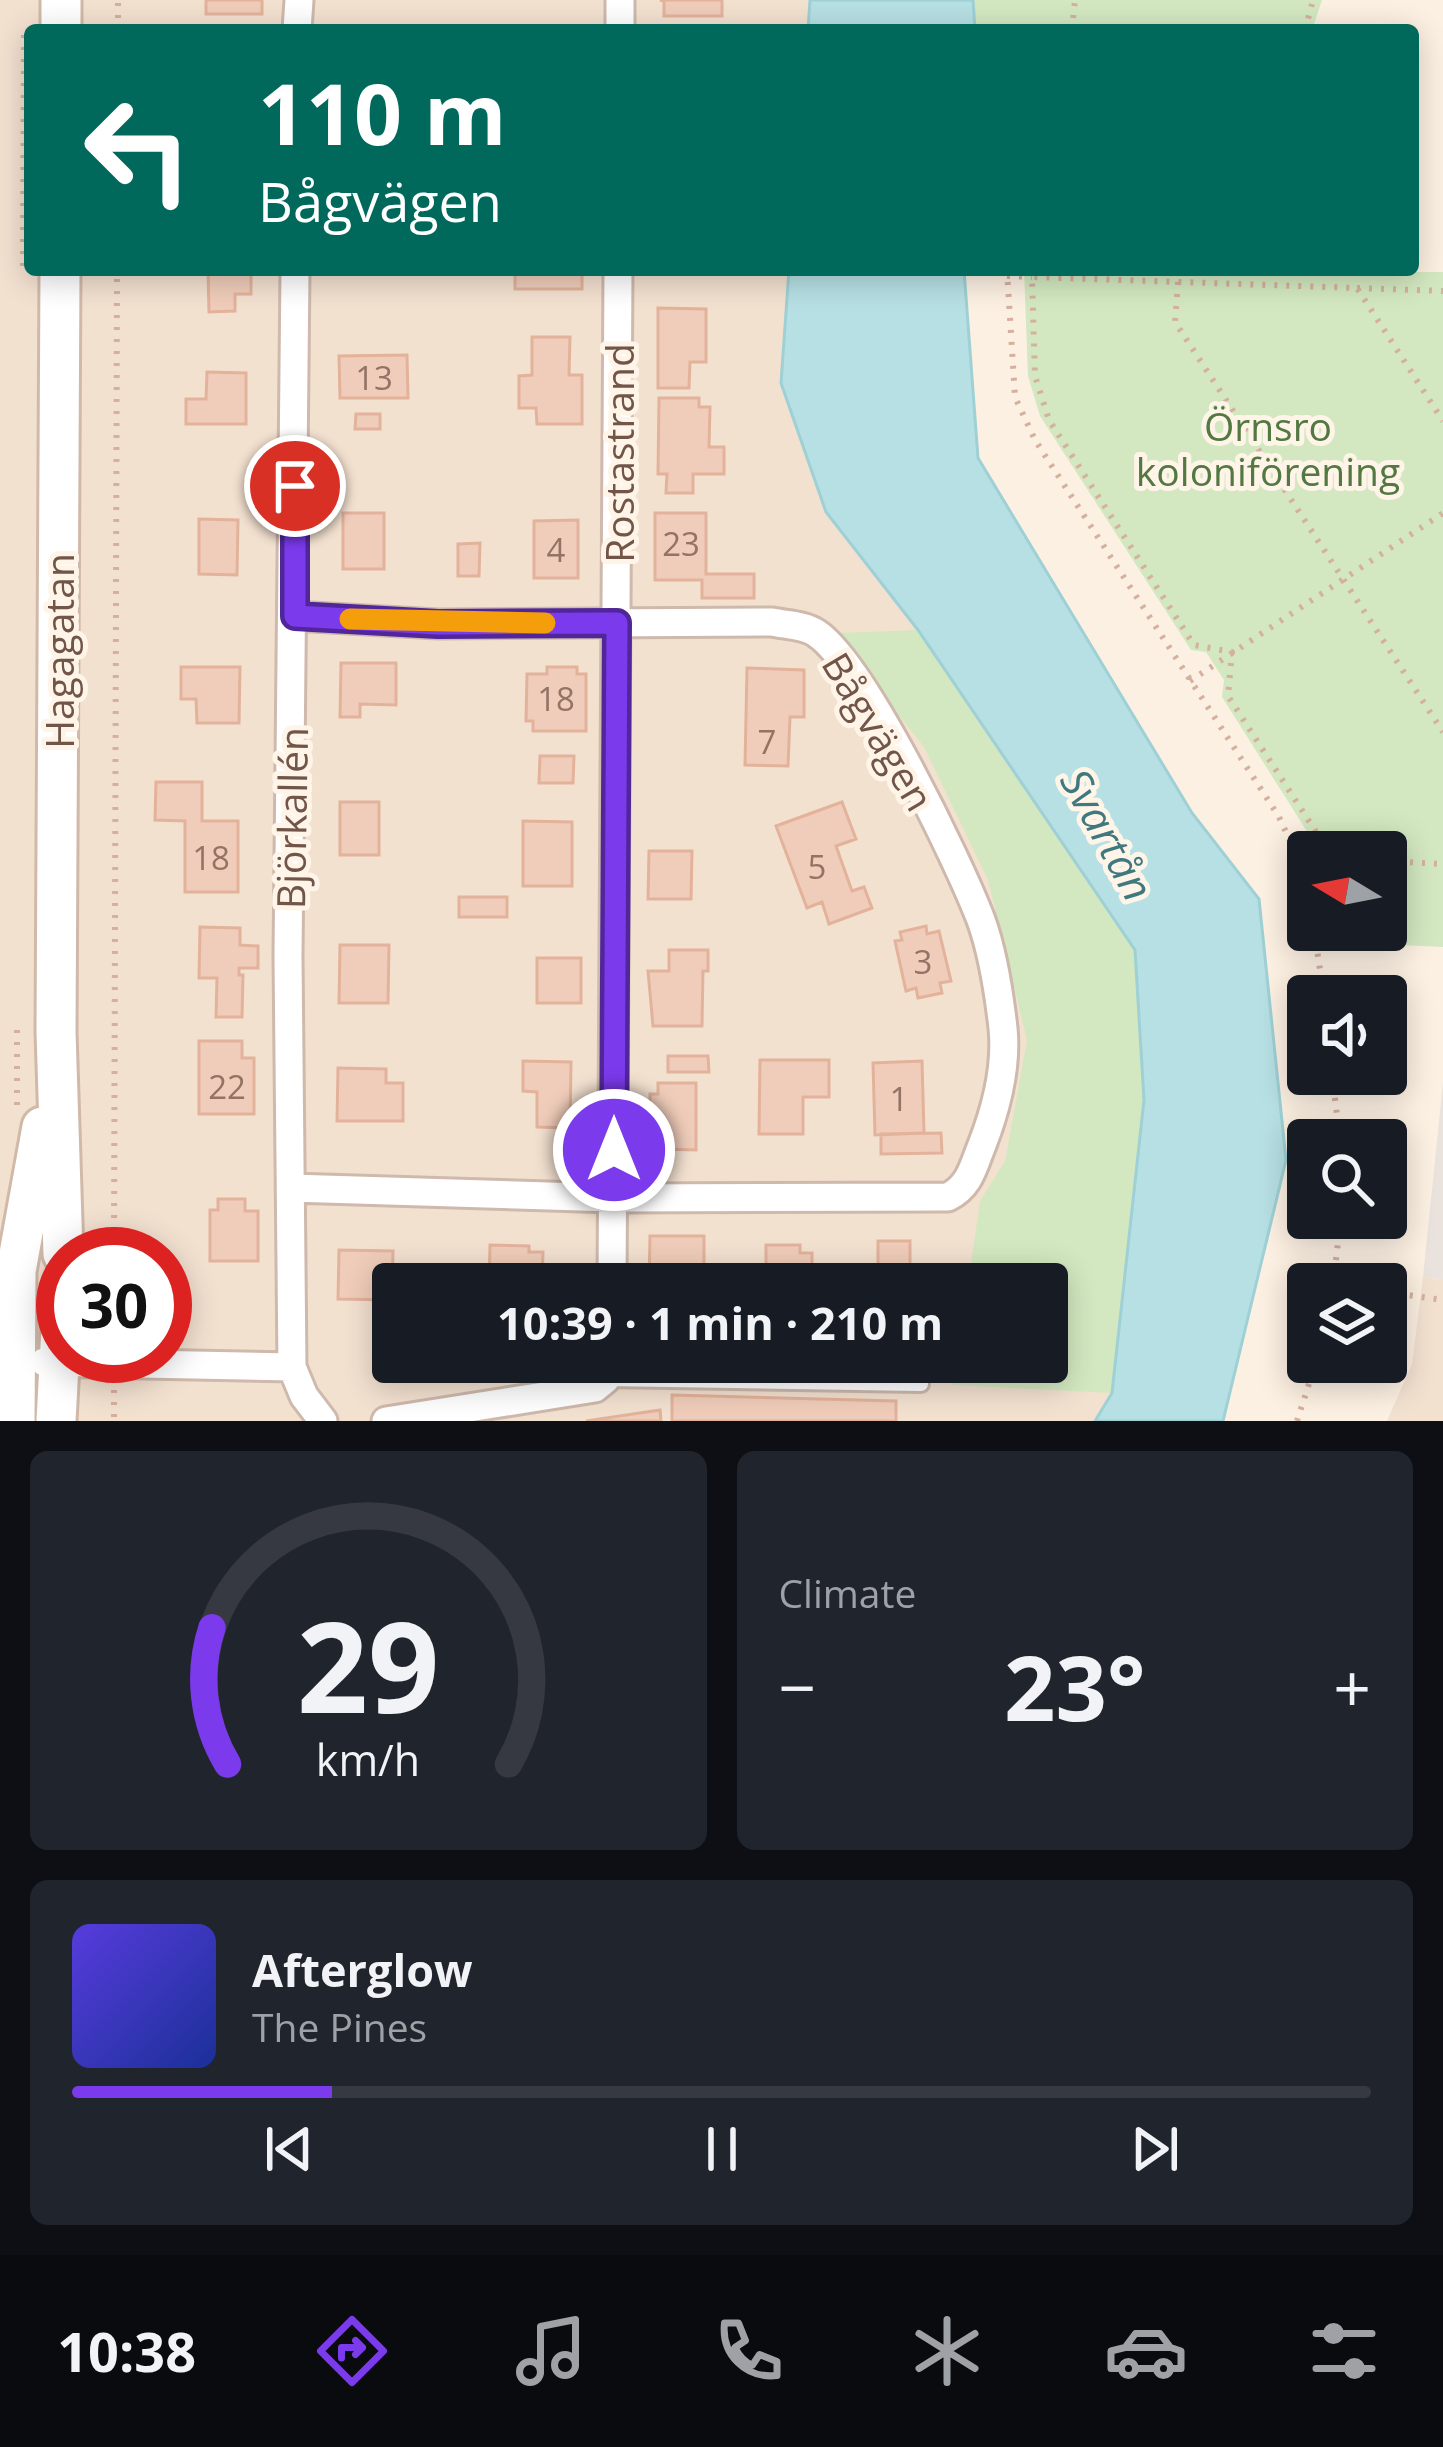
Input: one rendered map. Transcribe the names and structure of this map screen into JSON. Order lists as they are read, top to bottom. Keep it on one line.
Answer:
{"streets":{"street":["Rostastrand","Hagagatan","Bågvägen","Björkallén"]},"crossings":[["Rostastrand","Bågvägen"],["Bågvägen","Björkallén"]],"water":["Svartån"],"parks":["Örnsro koloniförening"],"house_numbers":["13","23","4","18","7","18","5","3","22","1"],"north":"left","page":{"turn":["110 m","Bågvägen"],"limit":"30","trip":"10:39 · 1 min · 210 m","tile":"Climate","heat":["−","23°","+"],"song":["Afterglow","The Pines"],"tabs":"10:38","gauge":["29","km/h"]}}
